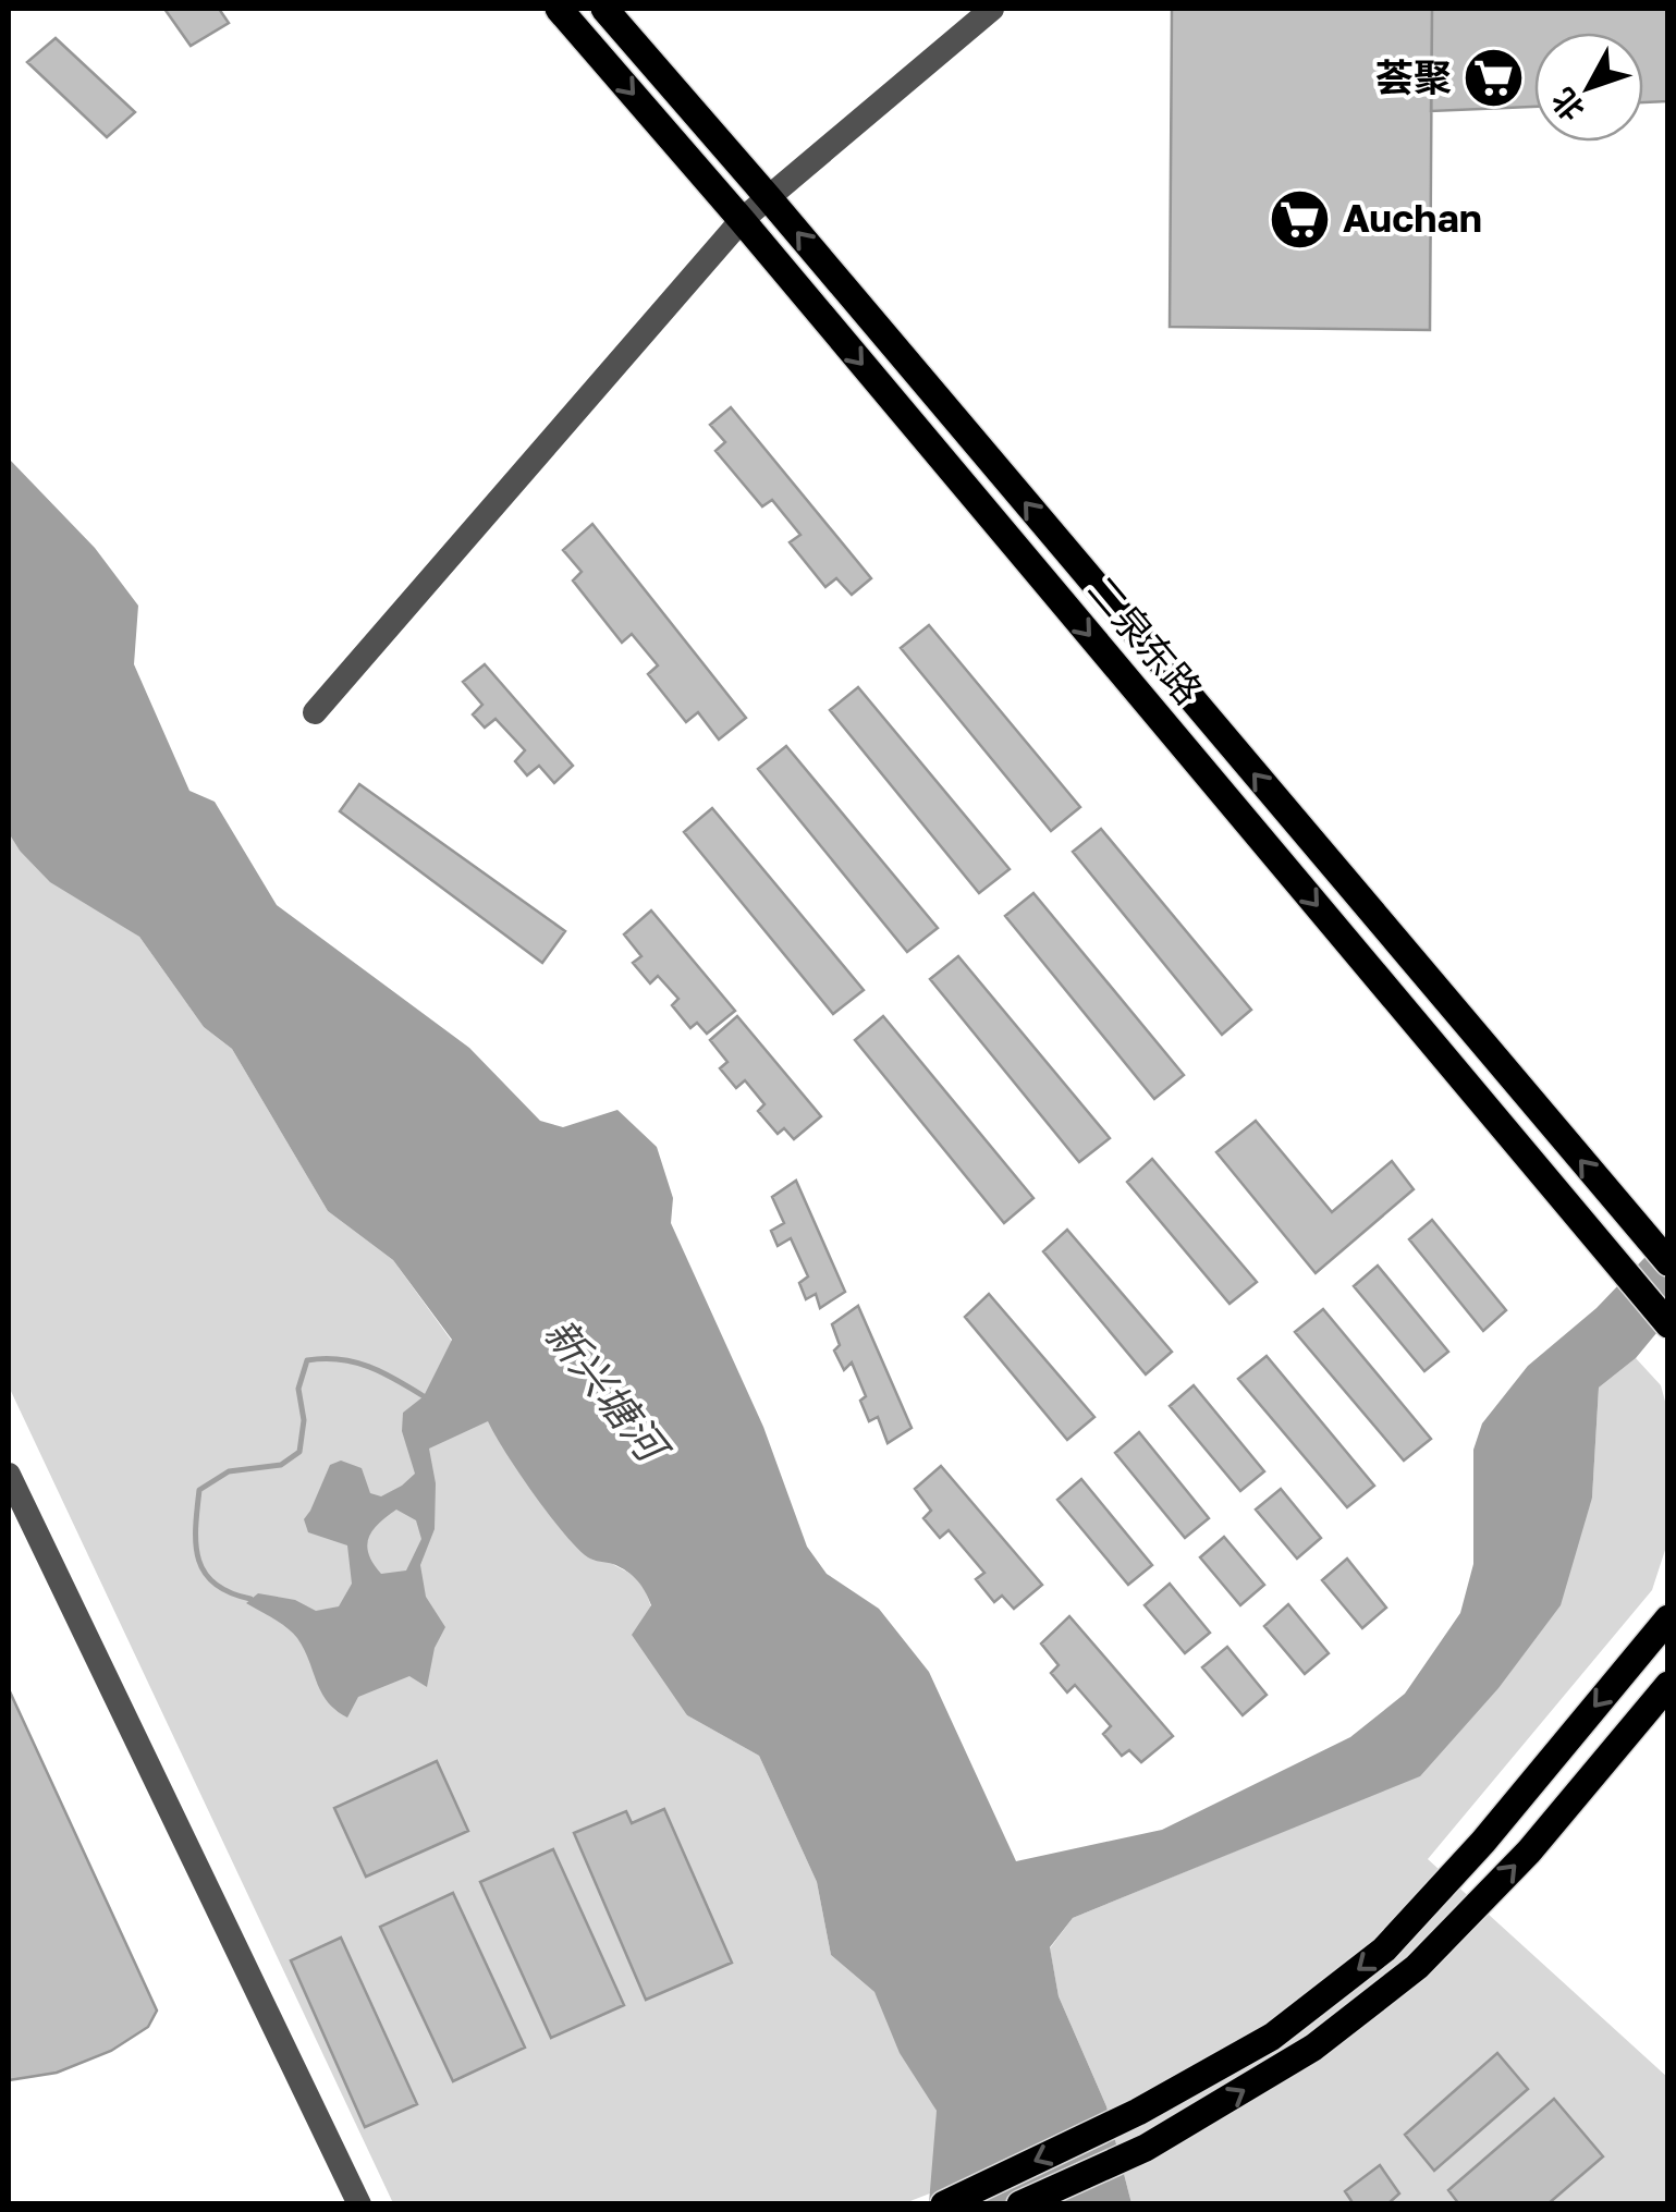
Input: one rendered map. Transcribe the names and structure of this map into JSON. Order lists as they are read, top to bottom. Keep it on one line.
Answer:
{"streets":{"main road":["二泉东路"]},"water":["新兴塘河"],"places":{"supermarket":["荟聚","Auchan"]},"north":"bottom left"}
